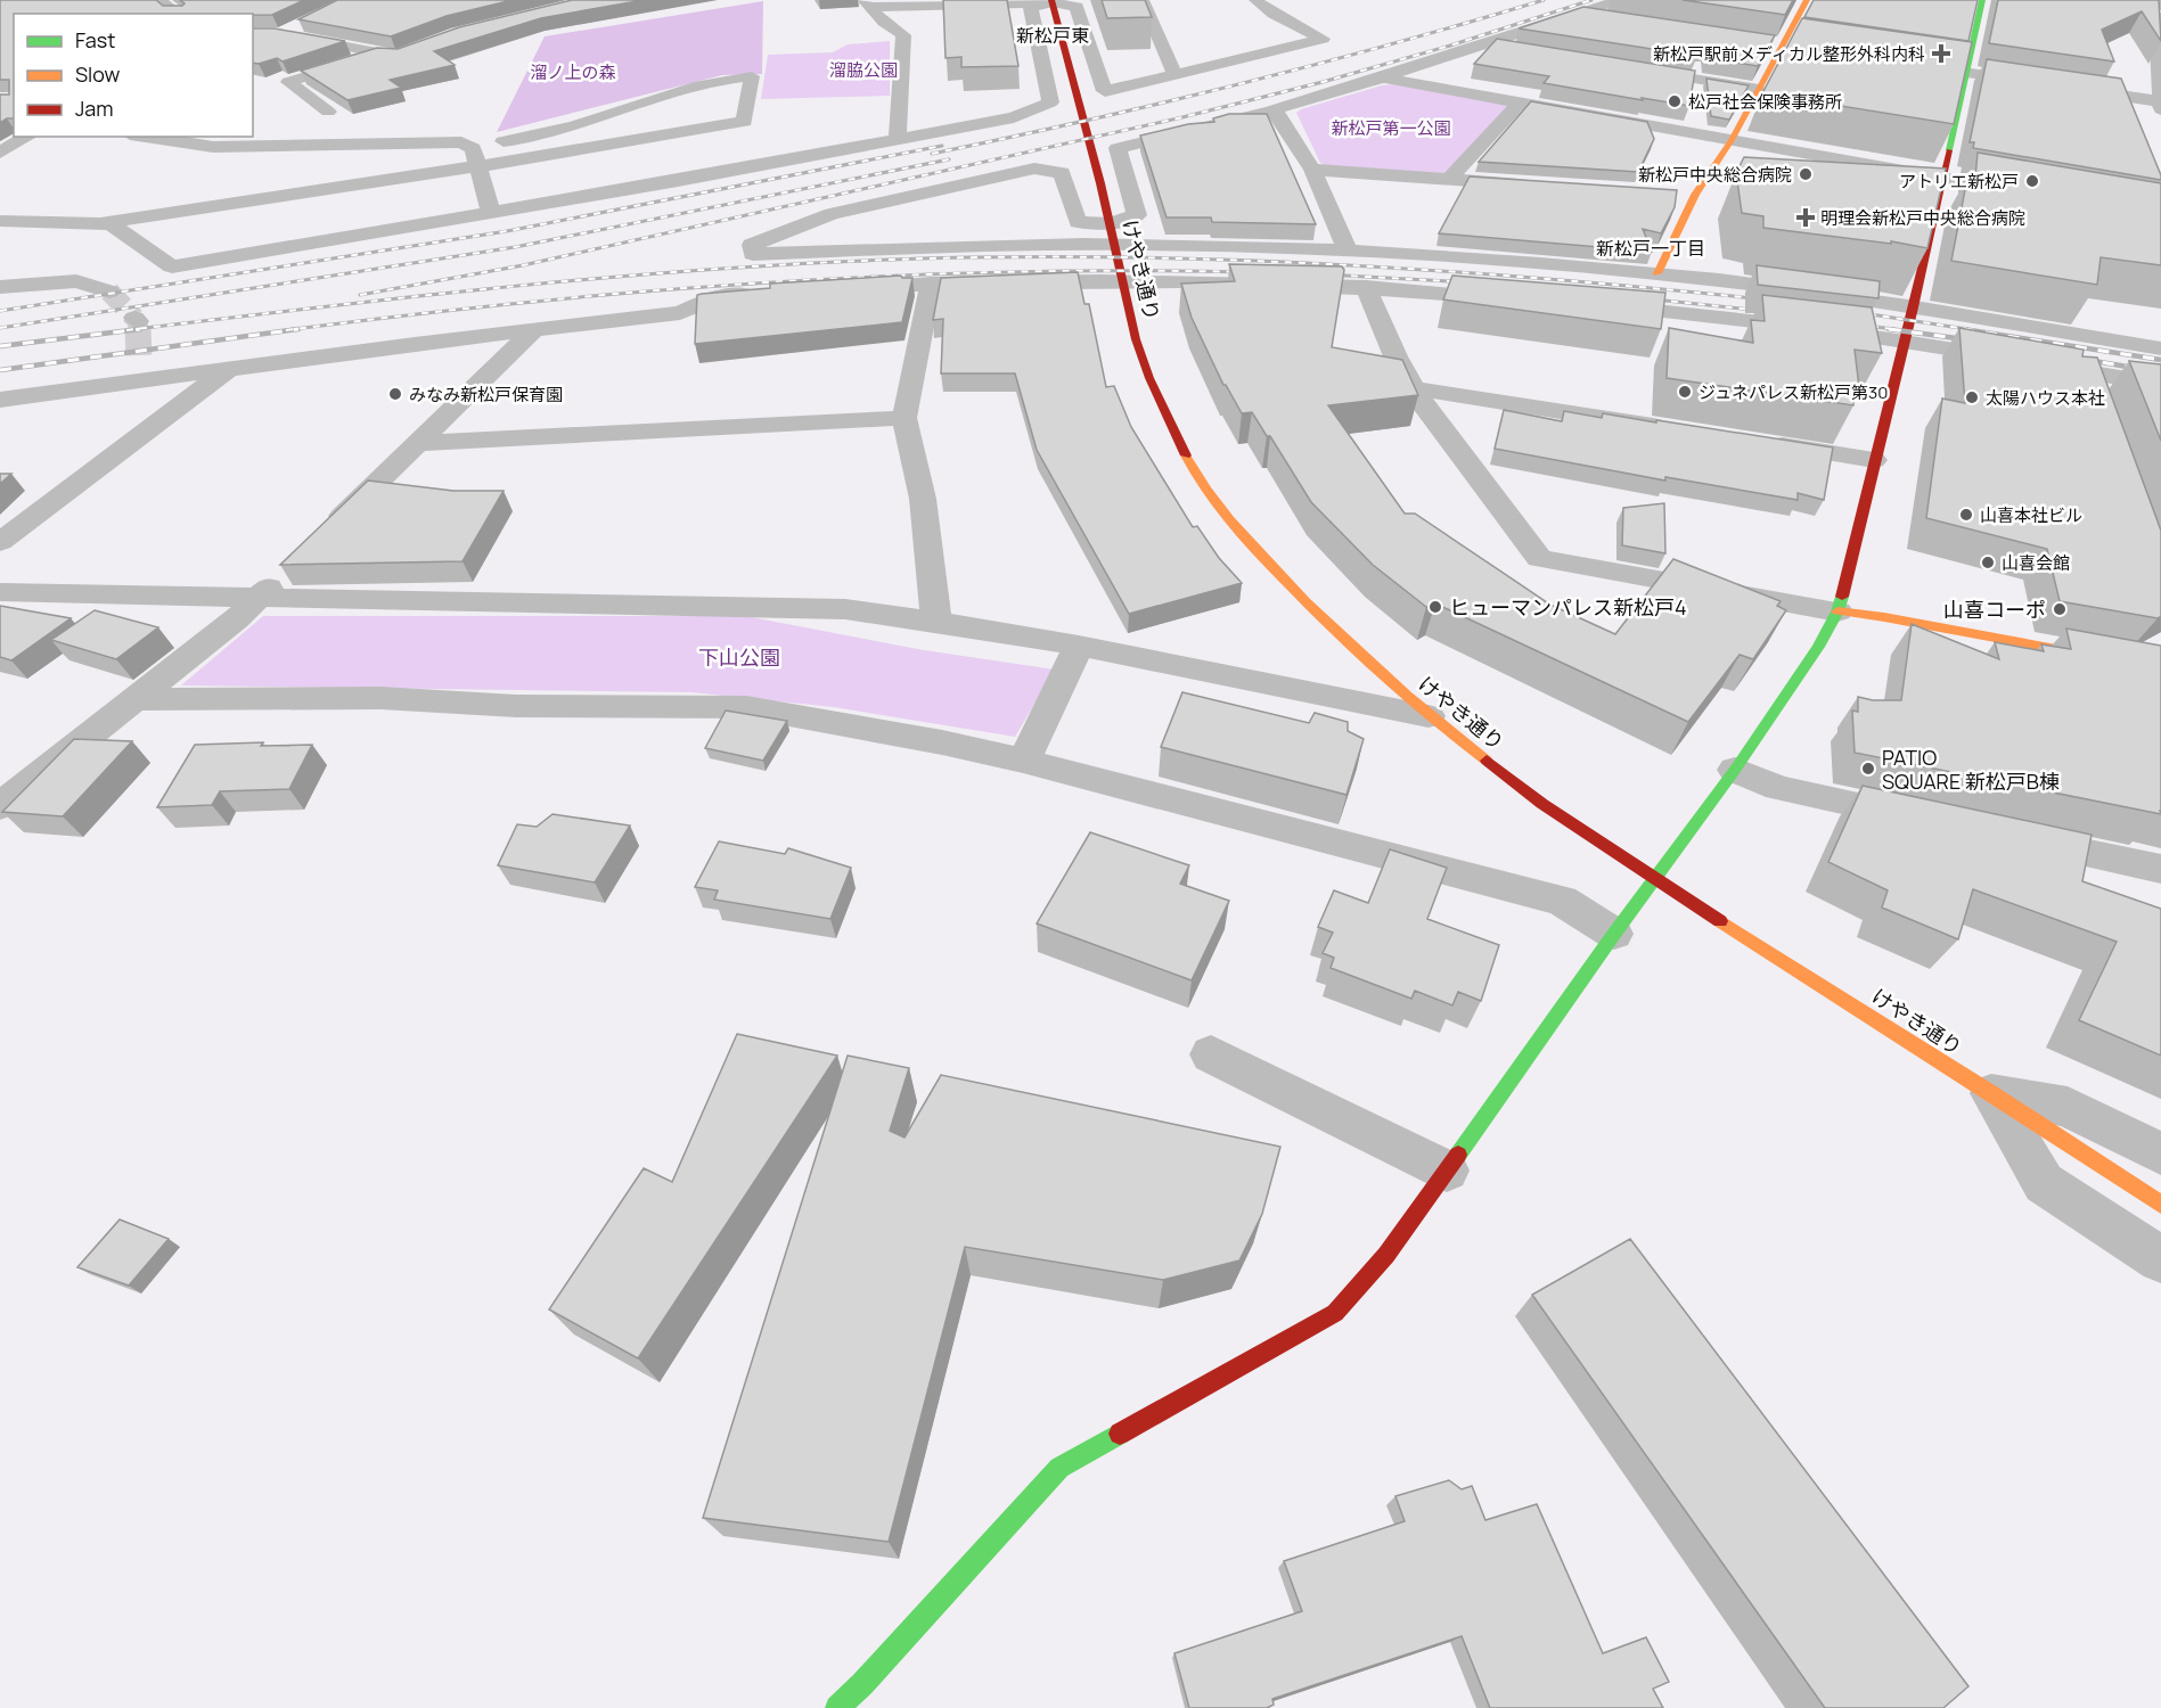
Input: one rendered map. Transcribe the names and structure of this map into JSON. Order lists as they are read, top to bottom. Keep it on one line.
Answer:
{"streets":{"street":["けやき通り"]},"districts":["新松戸東","新松戸一丁目"],"parks":["溜脇公園","溜ノ上の森","新松戸第一公園","下山公園"],"places":{"health":["新松戸駅前メディカル整形外科内科","明理会新松戸中央総合病院"],"other":["松戸社会保険事務所","新松戸中央総合病院","アトリエ新松戸","ジュネパレス新松戸第30","みなみ新松戸保育園","太陽ハウス本社","山喜本社ビル","山喜会館","ヒューマンパレス新松戸4","山喜コーポ","PATIO SQUARE 新松戸B棟"]},"legend":["Fast","Slow","Jam"]}
